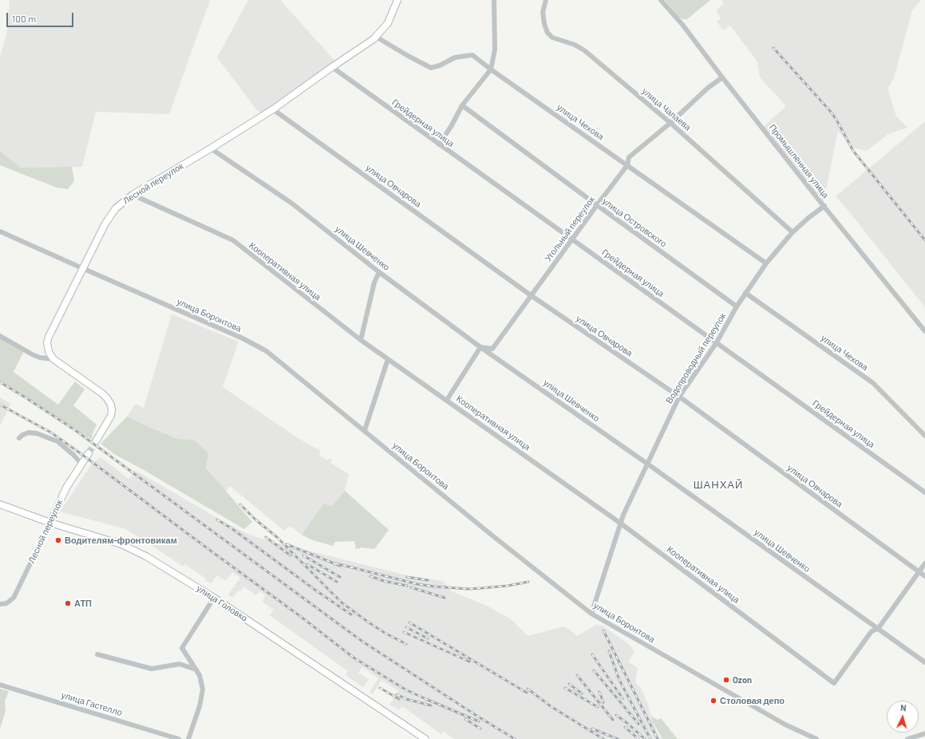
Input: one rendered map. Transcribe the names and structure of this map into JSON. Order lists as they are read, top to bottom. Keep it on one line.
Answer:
{"streets":{"main road":["Лесной переулок","улица Головко"],"street":["улица Чапаева","улица Чехова","Грейдерная улица","Промышленная улица","улица Овчарова","улица Островского","Угольный переулок","улица Шевченко","Кооперативная улица","улица Боронтова","Водопроводный переулок","улица Гастелло"]},"crossings":[["улица Чапаева","Угольный переулок"],["улица Чапаева","Водопроводный переулок"],["улица Чехова","Лесной переулок"],["улица Чехова","Угольный переулок"],["улица Чехова","Водопроводный переулок"],["Грейдерная улица","Лесной переулок"],["Грейдерная улица","Угольный переулок"],["Грейдерная улица","Водопроводный переулок"],["Промышленная улица","Угольный переулок"],["Промышленная улица","Водопроводный переулок"],["Лесной переулок","улица Овчарова"],["Лесной переулок","улица Шевченко"],["Лесной переулок","Кооперативная улица"],["Лесной переулок","улица Боронтова"],["Лесной переулок","улица Головко"],["улица Овчарова","Угольный переулок"],["улица Овчарова","Водопроводный переулок"],["улица Островского","Угольный переулок"],["улица Островского","Водопроводный переулок"],["Угольный переулок","улица Шевченко"],["улица Шевченко","Кооперативная улица"],["улица Шевченко","Водопроводный переулок"],["Кооперативная улица","Водопроводный переулок"],["улица Боронтова","Водопроводный переулок"]],"districts":["ШАНХАЙ"],"places":["Водителям-фронтовикам","АТП","Ozon","Столовая депо"],"scale_bar":"100 m","north":"top"}
